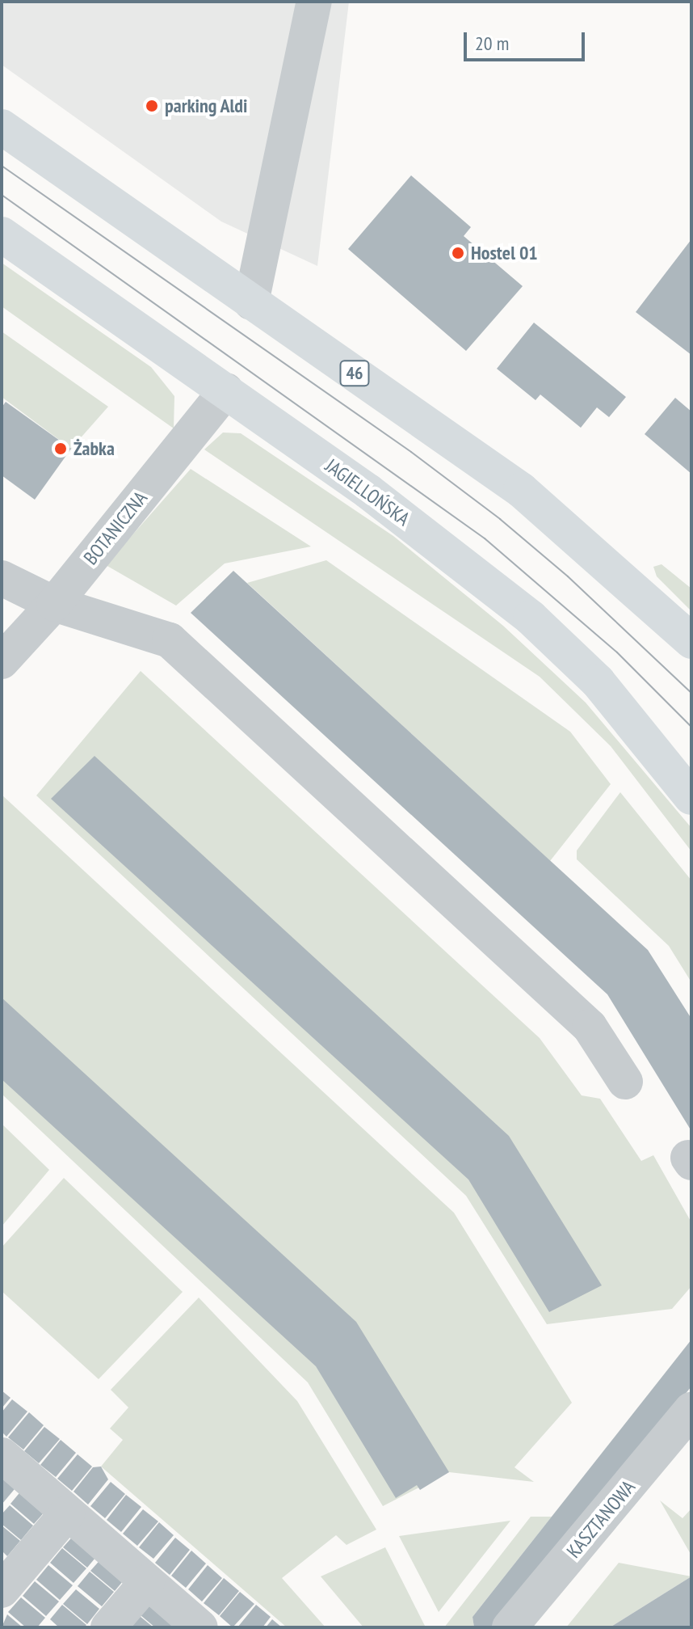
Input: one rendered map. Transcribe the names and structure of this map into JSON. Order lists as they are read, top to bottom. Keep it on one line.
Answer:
{"streets":{"main road":["46","JAGIELLOŃSKA"],"street":["BOTANICZNA","KASZTANOWA"]},"crossings":[["JAGIELLOŃSKA","BOTANICZNA"]],"places":["parking Aldi","Hostel 01","Żabka"],"scale_bar":"20 m"}
